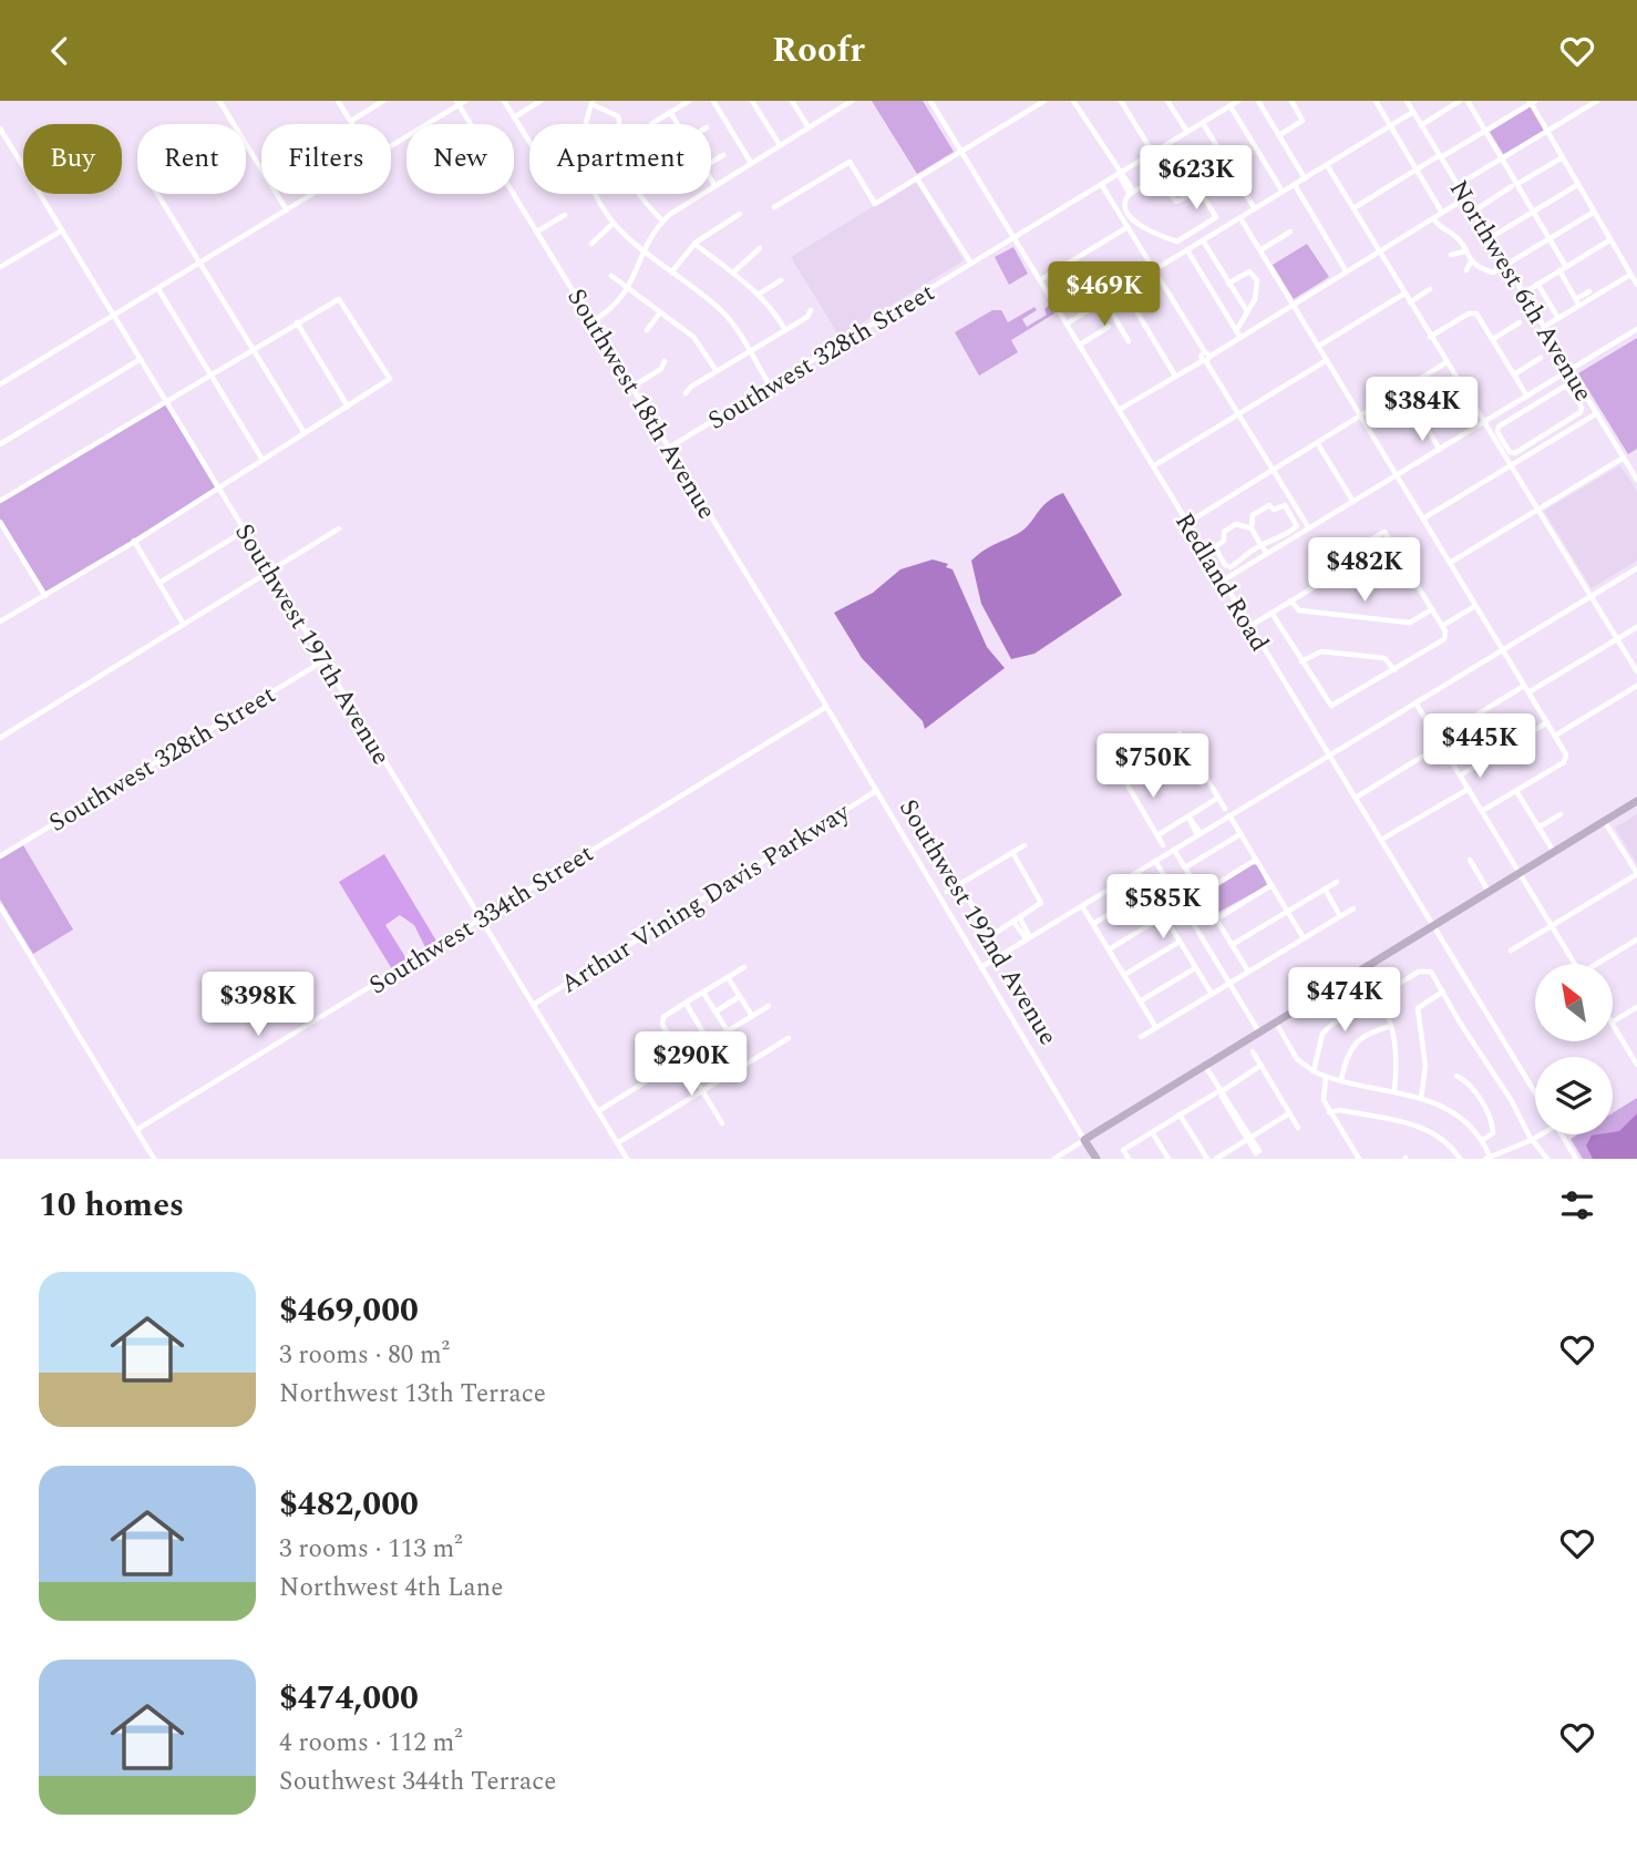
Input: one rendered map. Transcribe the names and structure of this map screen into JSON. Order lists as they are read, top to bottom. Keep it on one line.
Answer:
{"streets":{"main road":["Southwest 192nd Avenue"],"street":["Northwest 6th Avenue","Southwest 328th Street","Southwest 18th Avenue","Redland Road","Southwest 197th Avenue","Arthur Vining Davis Parkway","Southwest 334th Street"]},"crossings":[["Southwest 328th Street","Southwest 18th Avenue"],["Southwest 328th Street","Redland Road"],["Southwest 328th Street","Southwest 197th Avenue"],["Southwest 18th Avenue","Southwest 334th Street"],["Southwest 18th Avenue","Southwest 192nd Avenue"],["Southwest 197th Avenue","Arthur Vining Davis Parkway"],["Southwest 197th Avenue","Southwest 334th Street"],["Arthur Vining Davis Parkway","Southwest 192nd Avenue"],["Southwest 334th Street","Southwest 192nd Avenue"]],"north":"top left","page":{"header":"Roofr","chip":["Buy","Rent","Filters","New","Apartment"],"price":["$623K","$469K","$384K","$482K","$445K","$750K","$585K","$474K","$398K","$290K"],"heading":"10 homes","list":[{"name":"$469,000","note":"3 rooms · 80 m² · Northwest 13th Terrace"},{"name":"$482,000","note":"3 rooms · 113 m² · Northwest 4th Lane"},{"name":"$474,000","note":"4 rooms · 112 m² · Southwest 344th Terrace"}]}}
